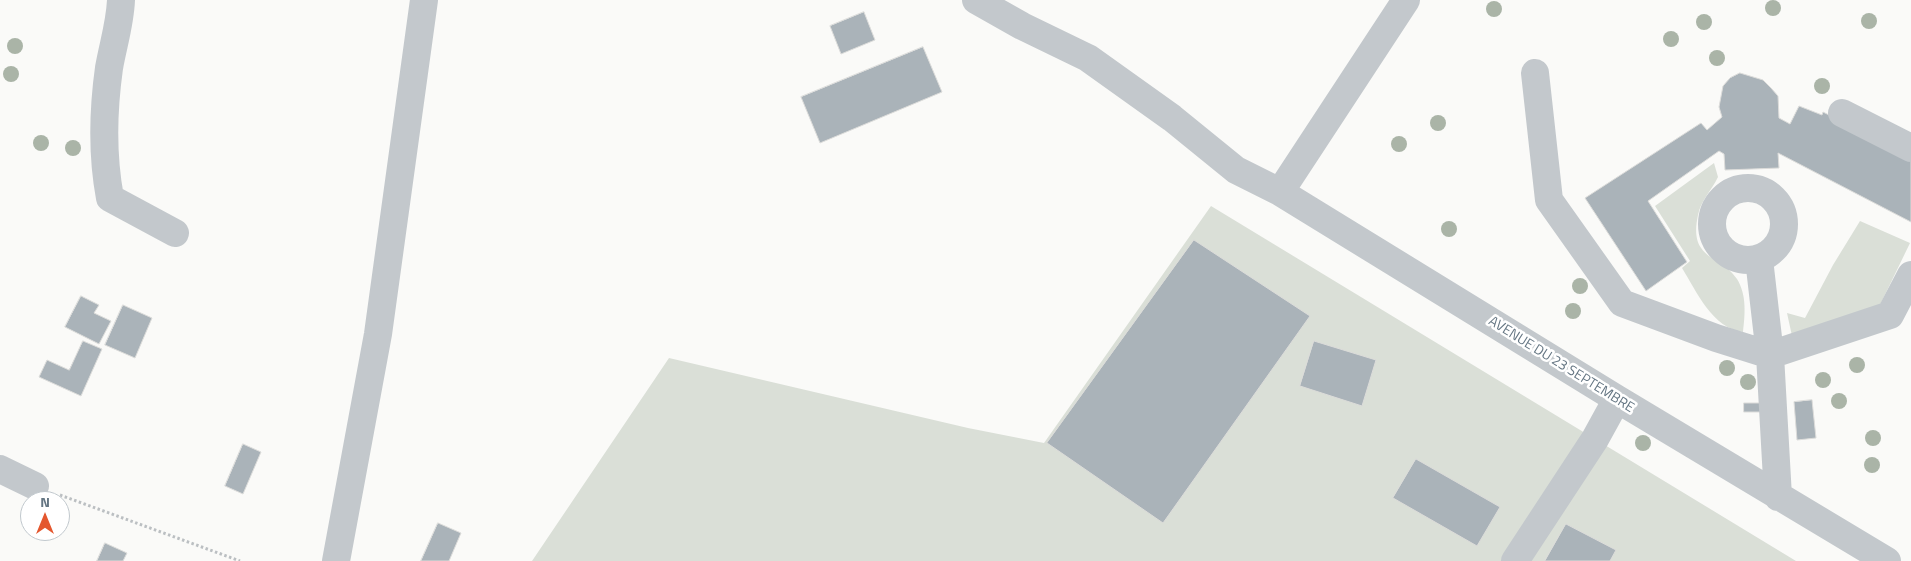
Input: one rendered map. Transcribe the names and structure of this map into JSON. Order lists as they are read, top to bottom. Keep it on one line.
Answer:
{"streets":{"street":["AVENUE DU 23 SEPTEMBRE"]},"north":"top"}
